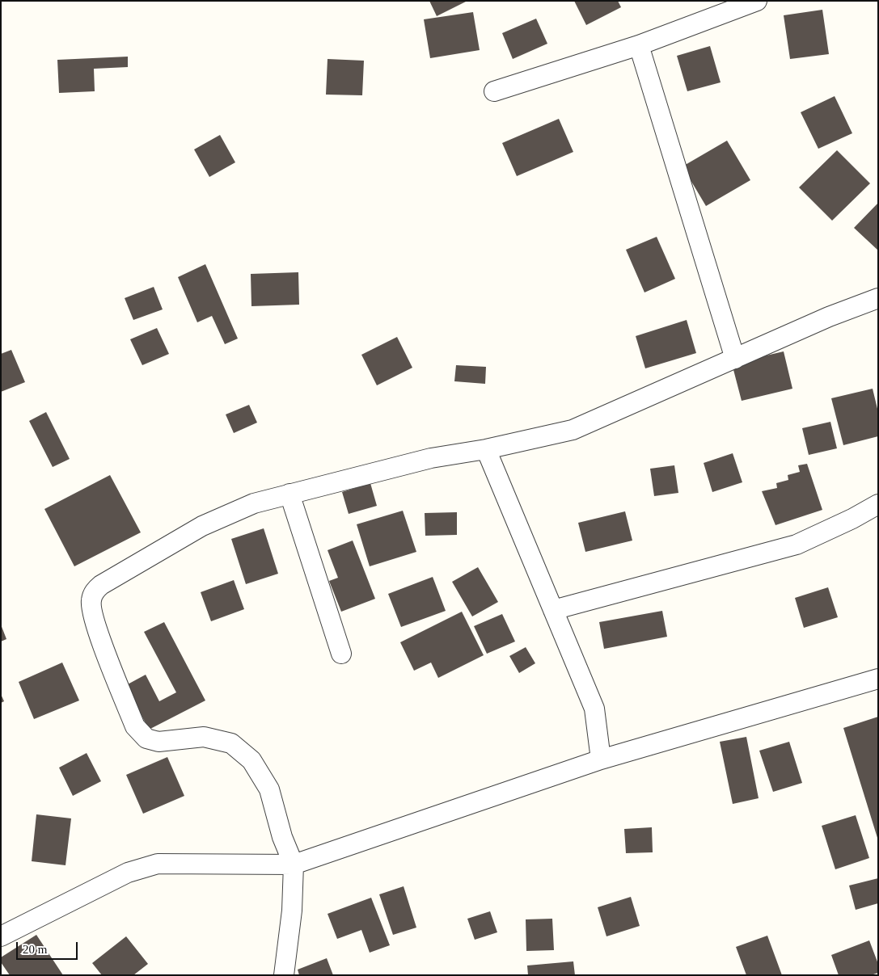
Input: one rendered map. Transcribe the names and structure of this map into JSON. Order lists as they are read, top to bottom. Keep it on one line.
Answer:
{"scale_bar":"20 m"}
